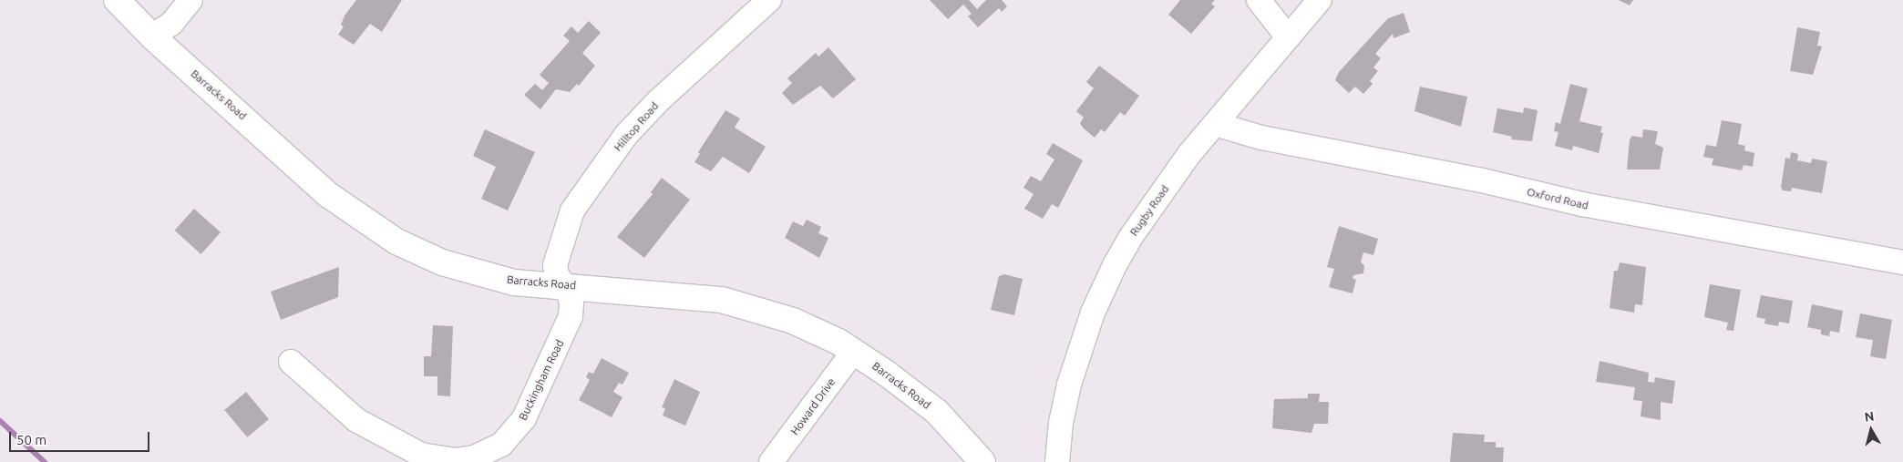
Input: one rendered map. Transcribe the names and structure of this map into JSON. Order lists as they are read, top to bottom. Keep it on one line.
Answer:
{"streets":{"main road":["Barracks Road"],"street":["Hilltop Road","Oxford Road","Rugby Road","Buckingham Road","Howard Drive"]},"crossings":[["Barracks Road","Hilltop Road"],["Barracks Road","Buckingham Road"],["Barracks Road","Howard Drive"],["Hilltop Road","Buckingham Road"],["Oxford Road","Rugby Road"]],"scale_bar":"50 m","north":"top"}
